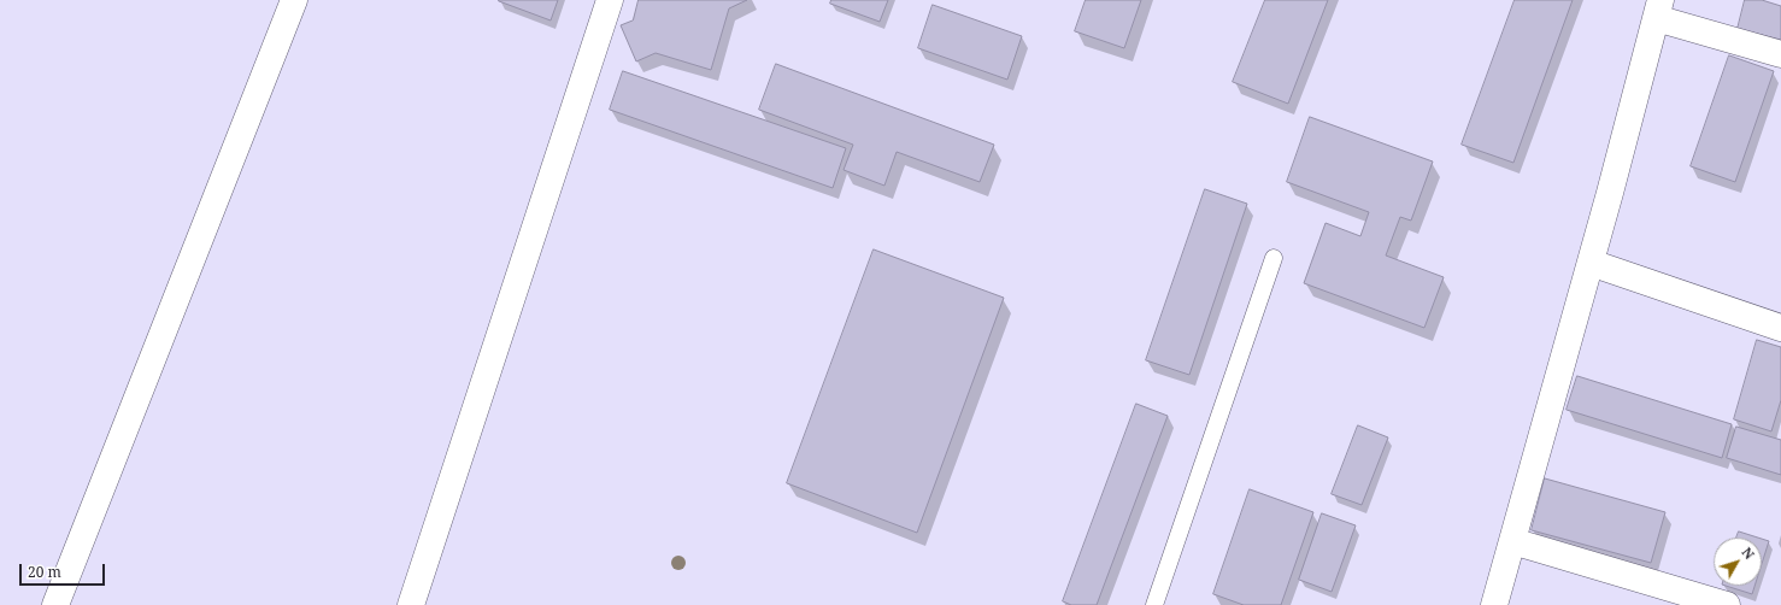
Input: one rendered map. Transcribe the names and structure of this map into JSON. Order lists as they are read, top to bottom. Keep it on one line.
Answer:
{"scale_bar":"20 m","north":"top right"}
